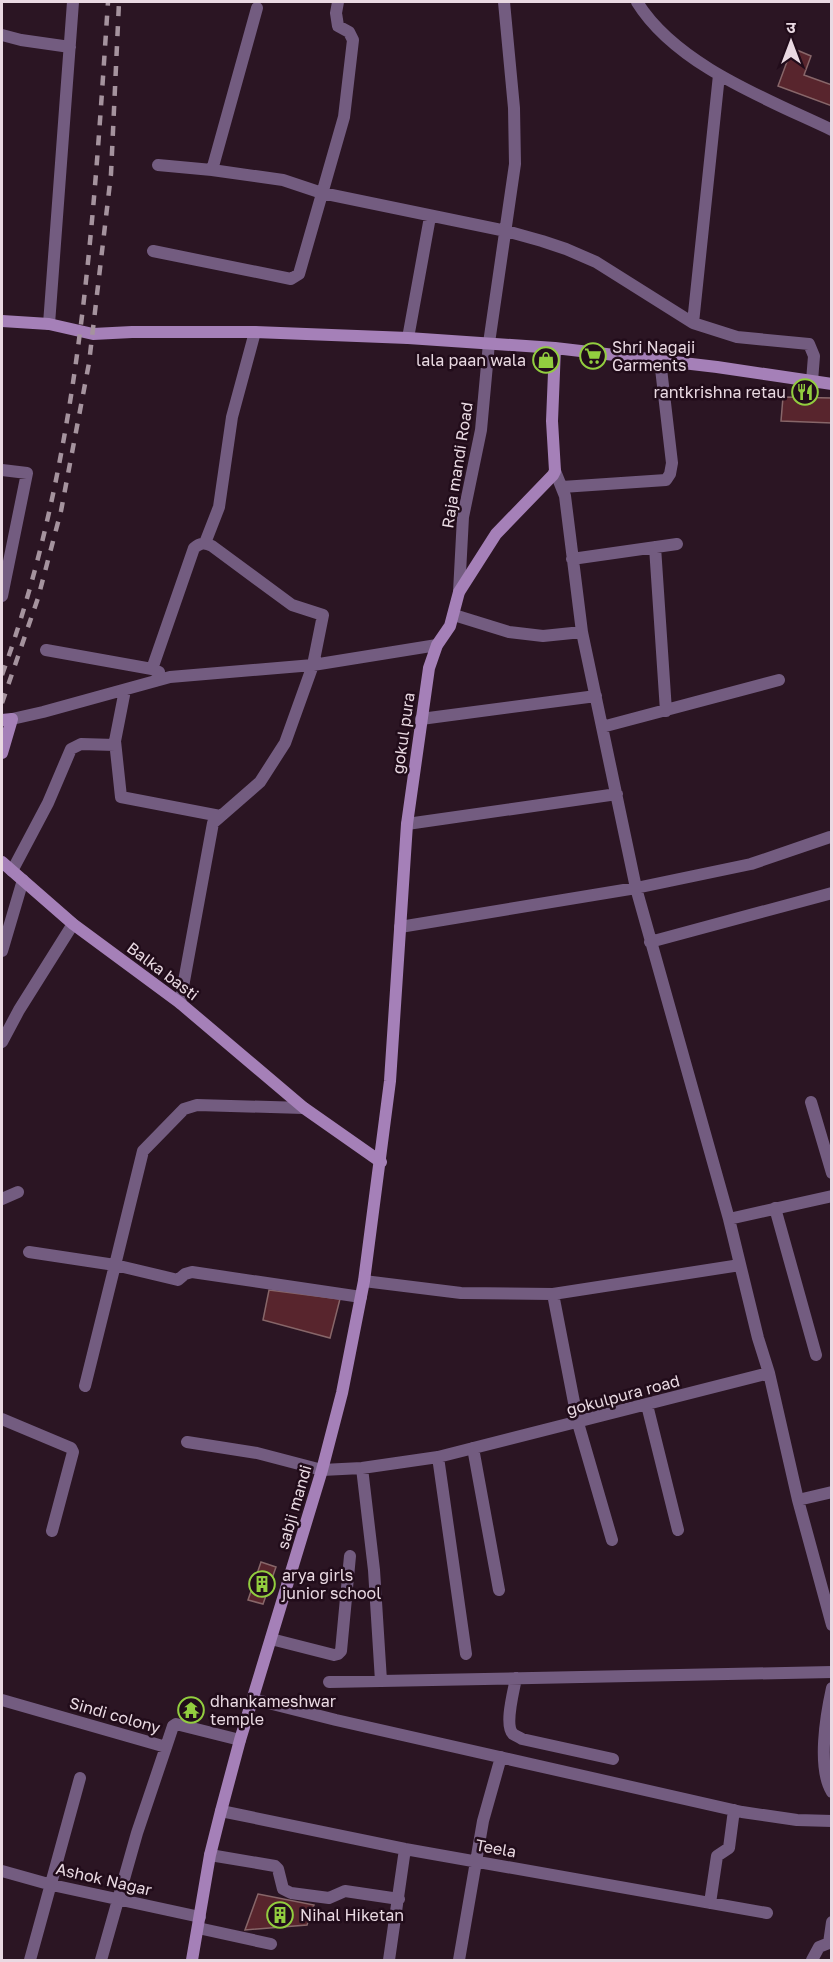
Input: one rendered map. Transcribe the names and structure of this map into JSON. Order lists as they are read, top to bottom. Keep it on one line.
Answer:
{"streets":{"street":["Raja mandi Road","gokul pura","Balka basti","gokulpura road","sabji mandi","Sindi colony","Teela","Ashok Nagar"]},"crossings":[["Raja mandi Road","gokul pura"],["gokul pura","Balka basti"],["gokul pura","sabji mandi"],["Balka basti","sabji mandi"],["gokulpura road","sabji mandi"],["sabji mandi","Sindi colony"],["sabji mandi","Teela"],["sabji mandi","Ashok Nagar"]],"places":{"supermarket":["Shri Nagaji Garments"],"shop":["lala paan wala"],"restaurant":["rantkrishna retau"],"building":["arya girls junior school","Nihal Hiketan"],"temple":["dhankameshwar temple"]},"north":"top"}
